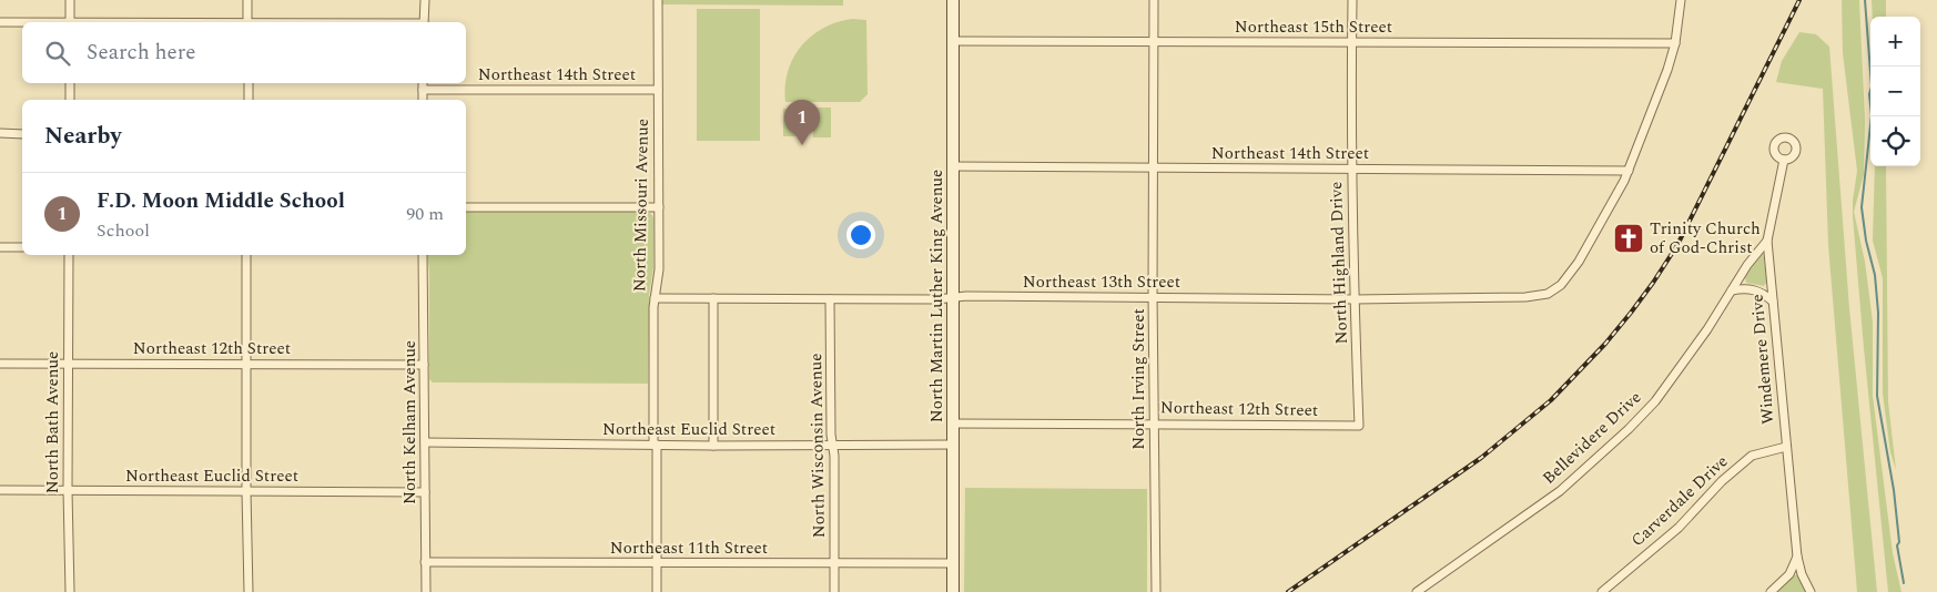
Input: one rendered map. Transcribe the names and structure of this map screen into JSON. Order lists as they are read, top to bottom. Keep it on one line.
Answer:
{"streets":{"main road":["North Martin Luther King Avenue"],"street":["Northeast 15th Street","Northeast 14th Street","North Missouri Avenue","North Highland Drive","Northeast 13th Street","Northeast 12th Street","Windemere Drive","North Irving Street","North Bath Avenue","North Kelham Avenue","Northeast Euclid Street","Bellevidere Drive","North Wisconsin Avenue","Carverdale Drive","Northeast 11th Street"]},"crossings":[["Northeast 15th Street","North Highland Drive"],["Northeast 15th Street","North Martin Luther King Avenue"],["Northeast 15th Street","North Irving Street"],["Northeast 14th Street","North Missouri Avenue"],["Northeast 14th Street","North Highland Drive"],["Northeast 14th Street","Northeast 13th Street"],["Northeast 14th Street","North Martin Luther King Avenue"],["Northeast 14th Street","North Irving Street"],["North Missouri Avenue","Northeast 13th Street"],["North Missouri Avenue","Northeast Euclid Street"],["North Missouri Avenue","Northeast 11th Street"],["North Highland Drive","Northeast 13th Street"],["North Highland Drive","Northeast 12th Street"],["Northeast 13th Street","North Martin Luther King Avenue"],["Northeast 13th Street","North Irving Street"],["Northeast 13th Street","North Wisconsin Avenue"],["North Martin Luther King Avenue","Northeast 12th Street"],["North Martin Luther King Avenue","Northeast Euclid Street"],["North Martin Luther King Avenue","Northeast 11th Street"],["Northeast 12th Street","North Irving Street"],["Northeast 12th Street","North Bath Avenue"],["Northeast 12th Street","North Kelham Avenue"],["Windemere Drive","Bellevidere Drive"],["Windemere Drive","Carverdale Drive"],["North Bath Avenue","Northeast Euclid Street"],["North Kelham Avenue","Northeast Euclid Street"],["North Kelham Avenue","Northeast 11th Street"],["Northeast Euclid Street","North Wisconsin Avenue"],["North Wisconsin Avenue","Northeast 11th Street"]],"places":{"church":["Trinity Church of God-Christ"]},"page":{"map_buttons":["+","−"],"search":"Search here","pins":"1","heading":"Nearby","list":[{"mark":"1","name":"F.D. Moon Middle School","note":"School","value":"90 m"}]}}
